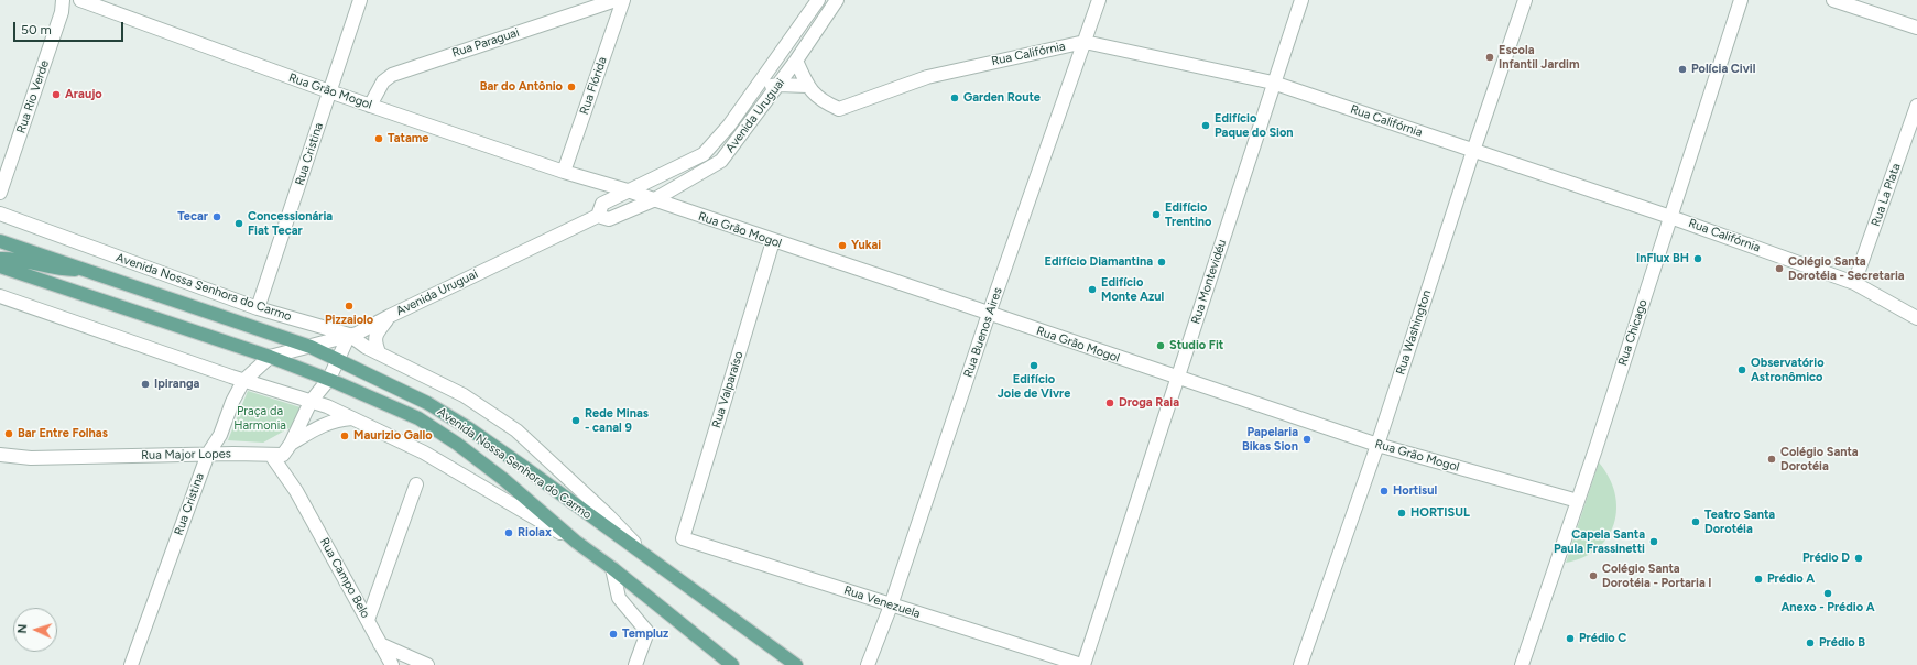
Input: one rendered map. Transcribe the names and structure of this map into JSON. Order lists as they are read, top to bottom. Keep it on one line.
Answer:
{"streets":{"main road":["Avenida Nossa Senhora do Carmo"],"street":["Rua Paraguai","Rua Califórnia","Rua Flórida","Rua Grão Mogol","Rua Rio Verde","Avenida Uruguai","Rua Cristina","Rua La Plata","Rua Montevidéu","Rua Buenos Aires","Rua Washington","Rua Chicago","Rua Valparaíso","Rua Major Lopes","Rua Campo Belo","Rua Venezuela"]},"crossings":[["Rua Paraguai","Rua Grão Mogol"],["Rua Califórnia","Rua La Plata"],["Rua Califórnia","Rua Montevidéu"],["Rua Califórnia","Rua Buenos Aires"],["Rua Califórnia","Rua Washington"],["Rua Califórnia","Rua Chicago"],["Rua Flórida","Rua Grão Mogol"],["Rua Grão Mogol","Avenida Uruguai"],["Rua Grão Mogol","Rua Cristina"],["Rua Grão Mogol","Rua Montevidéu"],["Rua Grão Mogol","Rua Buenos Aires"],["Rua Grão Mogol","Rua Washington"],["Rua Grão Mogol","Rua Chicago"],["Rua Grão Mogol","Rua Valparaíso"],["Avenida Uruguai","Rua Cristina"],["Avenida Uruguai","Avenida Nossa Senhora do Carmo"],["Rua Cristina","Avenida Nossa Senhora do Carmo"],["Rua Cristina","Rua Major Lopes"],["Rua Montevidéu","Rua Venezuela"],["Rua Buenos Aires","Rua Venezuela"],["Rua Valparaíso","Rua Venezuela"],["Rua Major Lopes","Rua Campo Belo"]],"parks":["Praça da Harmonia"],"places":["Escola Infantil Jardim","Polícia Civil","Bar do Antônio","Araujo","Garden Route","Edifício Paque do Sion","Tatame","Edifício Trentino","Tecar","Concessionária Fiat Tecar","Yukai","InFlux BH","Edifício Diamantina","Colégio Santa Dorotéia - Secretaria","Edifício Monte Azul","Pizzaiolo","Studio Fit","Edifício Joie de Vivre","Observatório Astronômico","Ipiranga","Droga Raia","Rede Minas - canal 9","Bar Entre Folhas","Maurizio Gallo","Papelaria Bikas Sion","Colégio Santa Dorotéia","Hortisul","HORTISUL","Teatro Santa Dorotéia","Riolax","Capela Santa Paula Frassinetti","Prédio D","Colégio Santa Dorotéia - Portaria I","Prédio A","Anexo - Prédio A","Templuz","Prédio C","Prédio B"],"scale_bar":"50 m","north":"left"}
